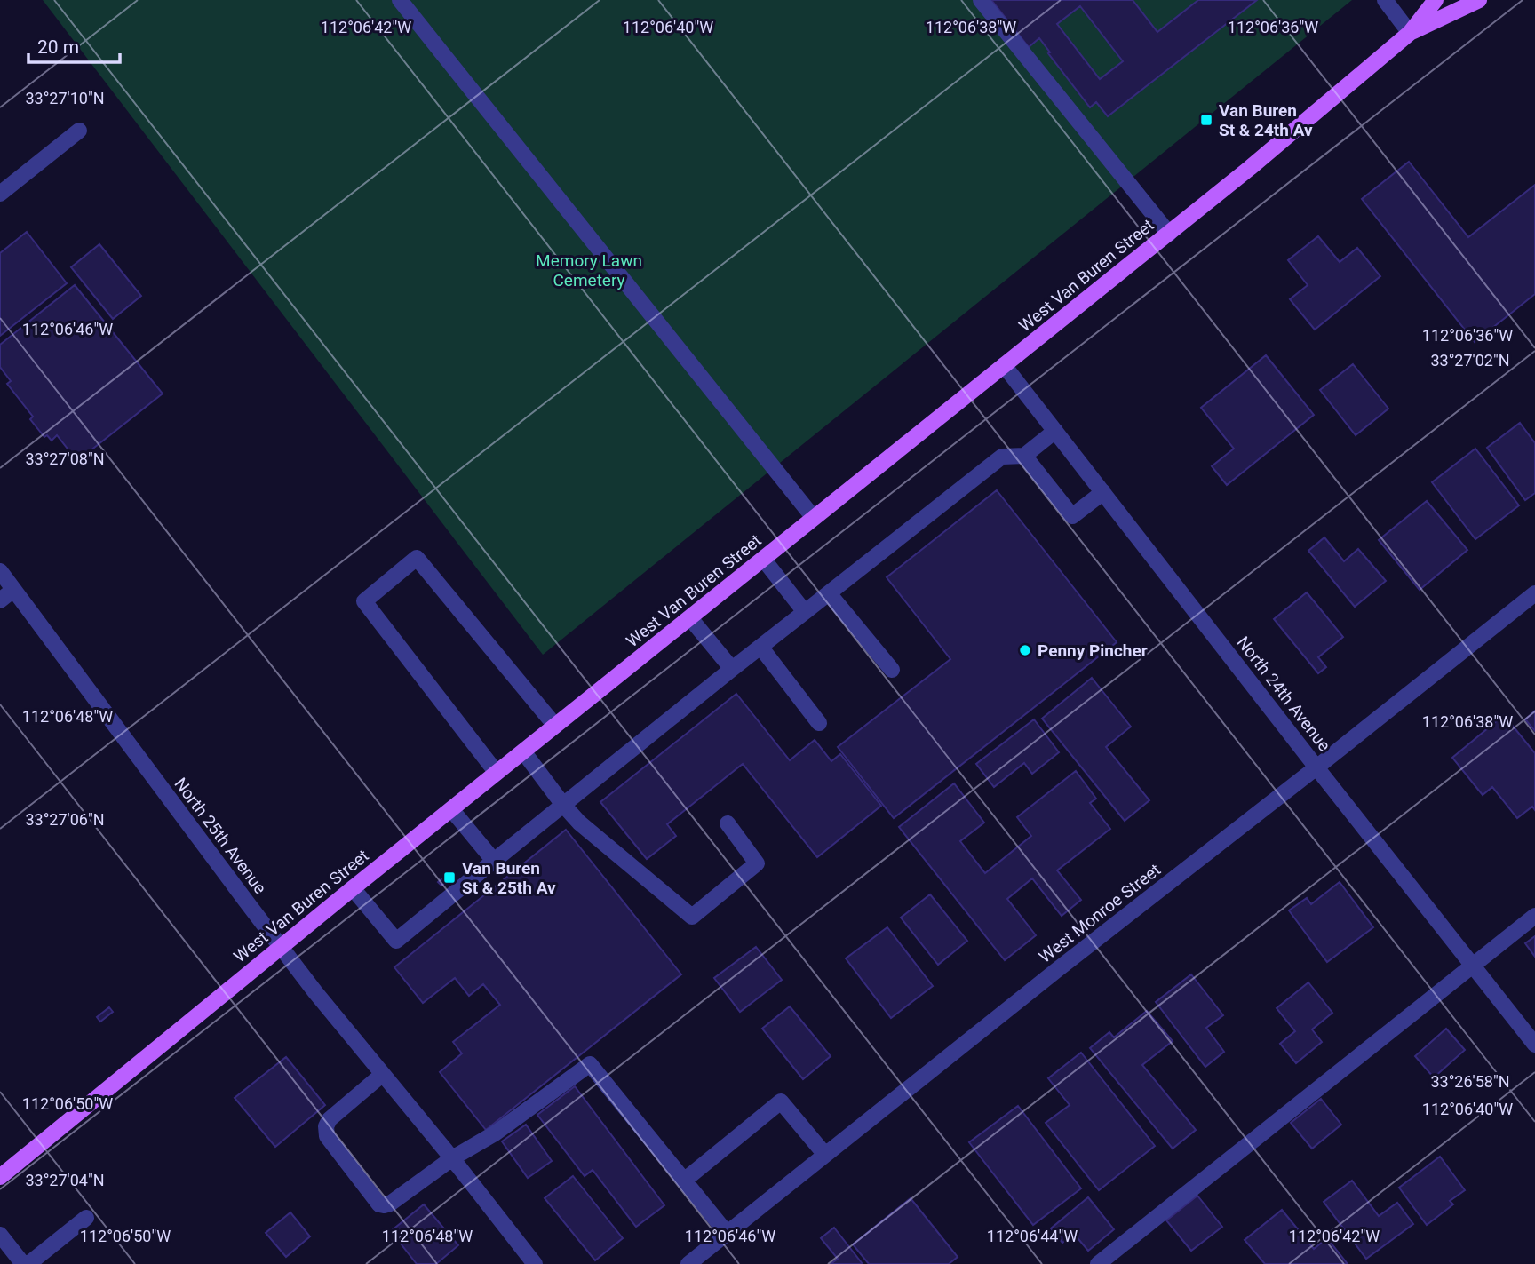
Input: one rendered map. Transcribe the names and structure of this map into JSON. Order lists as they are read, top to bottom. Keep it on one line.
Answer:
{"streets":{"main road":["West Van Buren Street"],"street":["North 24th Avenue","North 25th Avenue","West Monroe Street"]},"crossings":[["West Van Buren Street","North 24th Avenue"],["West Van Buren Street","North 25th Avenue"],["North 24th Avenue","West Monroe Street"]],"parks":["Memory Lawn Cemetery"],"places":{"transit":["Van Buren St & 24th Av","Van Buren St & 25th Av"],"other":["Penny Pincher"]},"scale_bar":"20 m","coordinates":["112°06'42\"W","112°06'36\"W","112°06'40\"W","112°06'38\"W","33°27'10\"N","112°06'46\"W","33°27'02\"N","33°27'08\"N","112°06'48\"W","33°27'06\"N","33°26'58\"N","112°06'50\"W","33°27'04\"N","112°06'44\"W"]}
